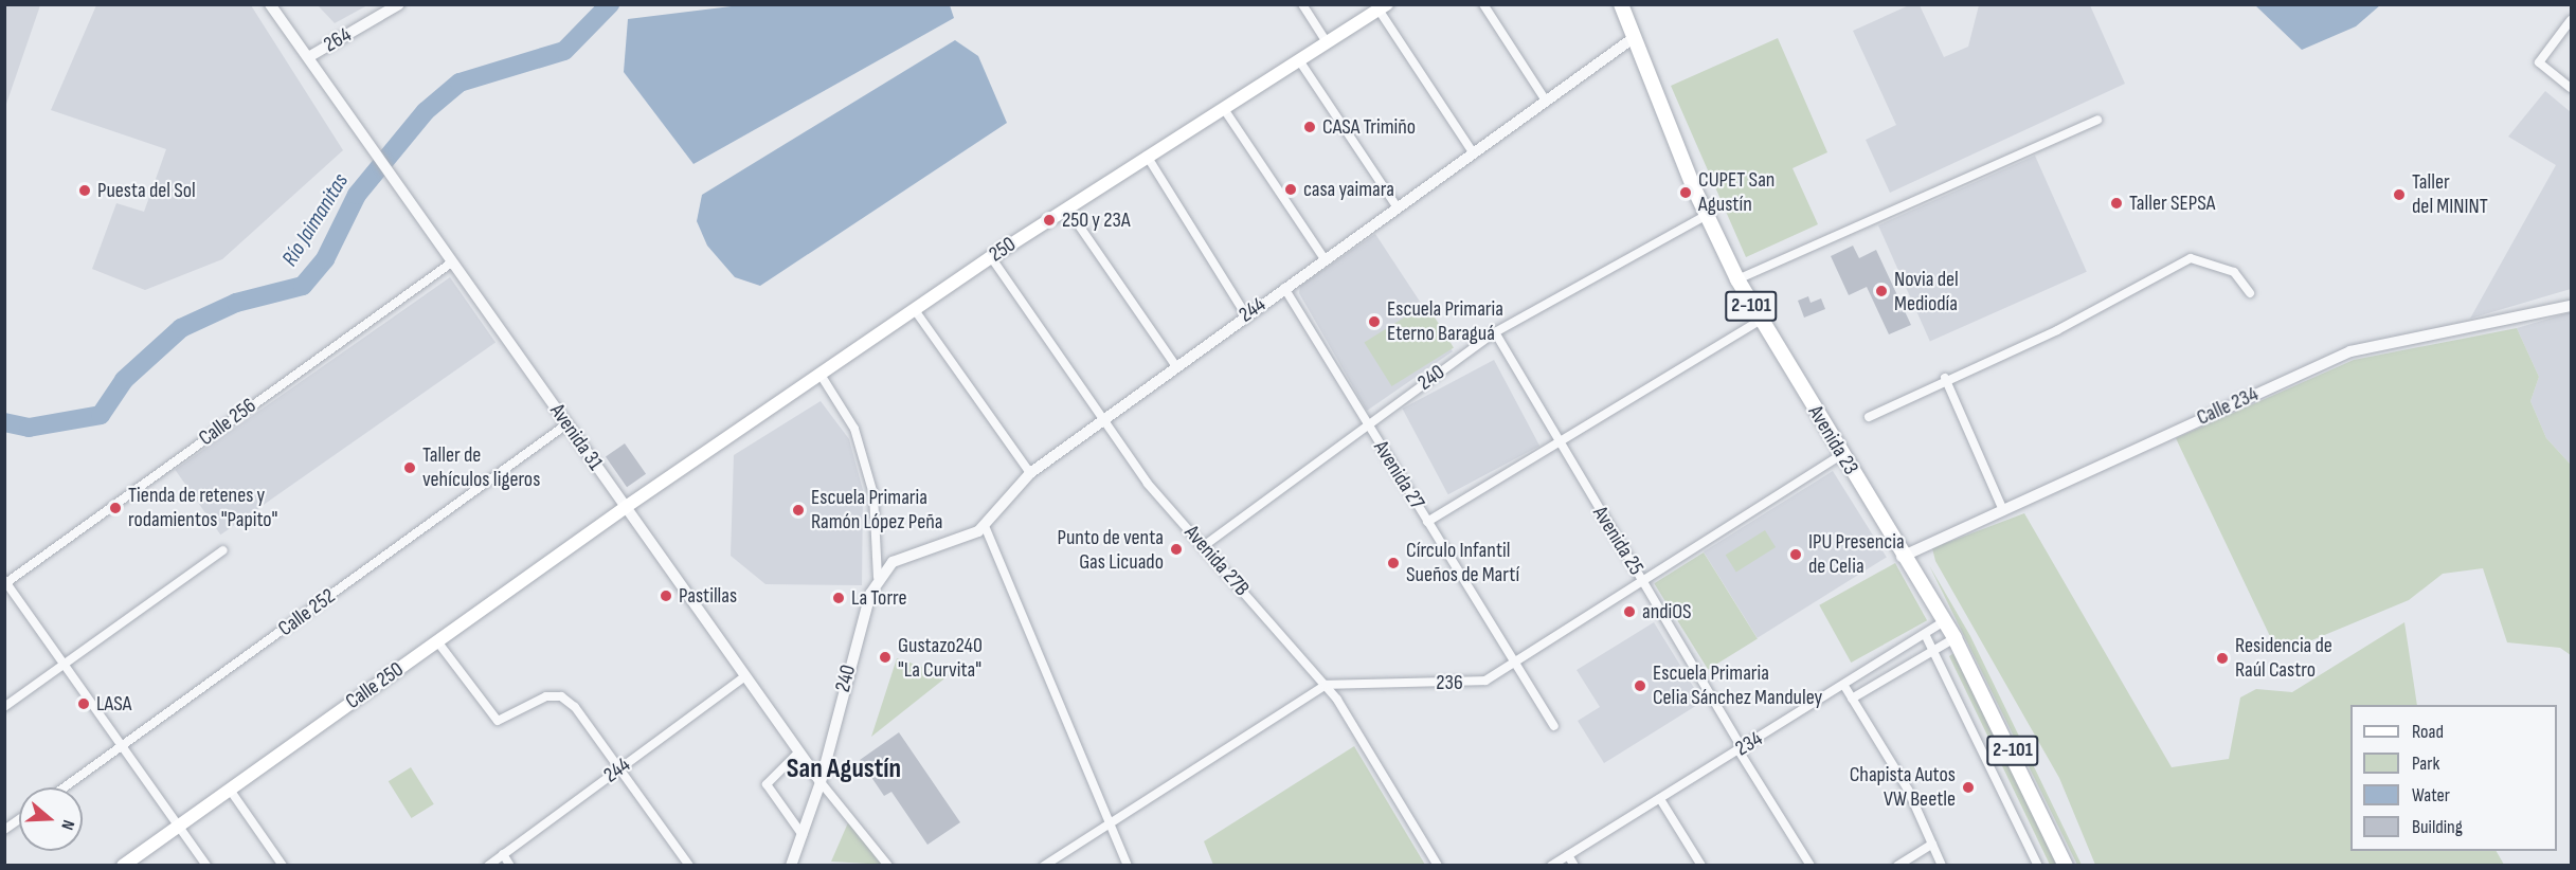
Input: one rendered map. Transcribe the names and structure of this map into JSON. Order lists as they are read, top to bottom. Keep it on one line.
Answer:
{"streets":{"main road":["250","2-101","Avenida 23","Calle 250"],"street":["264","244","240","Calle 234","Calle 256","Avenida 31","Avenida 27","Avenida 25","Avenida 27B","Calle 252","236","234"]},"crossings":[["264","Avenida 31"],["250","Avenida 31"],["250","Avenida 27B"],["250","Calle 250"],["244","240"],["244","Avenida 31"],["244","Avenida 23"],["244","Avenida 27"],["244","Avenida 27B"],["240","Avenida 31"],["240","Avenida 23"],["240","Avenida 27"],["240","Avenida 25"],["240","Avenida 27B"],["Calle 234","Avenida 23"],["Calle 256","Avenida 31"],["Avenida 31","Calle 252"],["Avenida 31","Calle 250"],["Avenida 23","236"],["Avenida 23","234"],["Avenida 27","236"],["Avenida 25","236"],["Avenida 25","234"],["Avenida 27B","236"]],"districts":["San Agustín"],"water":["Río Jaimanitas"],"places":["CASA Trimiño","casa yaimara","Puesta del Sol","CUPET San Agustín","Taller del MININT","Taller SEPSA","250 y 23A","Novia del Mediodía","Escuela Primaria Eterno Baraguá","Taller de vehículos ligeros","Tienda de retenes y rodamientos \"Papito\"","Escuela Primaria Ramón López Peña","Punto de venta Gas Licuado","IPU Presencia de Celia","Círculo Infantil Sueños de Martí","Pastillas","La Torre","andiOS","Gustazo240 \"La Curvita\"","Residencia de Raúl Castro","Escuela Primaria Celia Sánchez Manduley","LASA","Chapista Autos VW Beetle"],"legend":["Road","Park","Water","Building"],"north":"right"}
